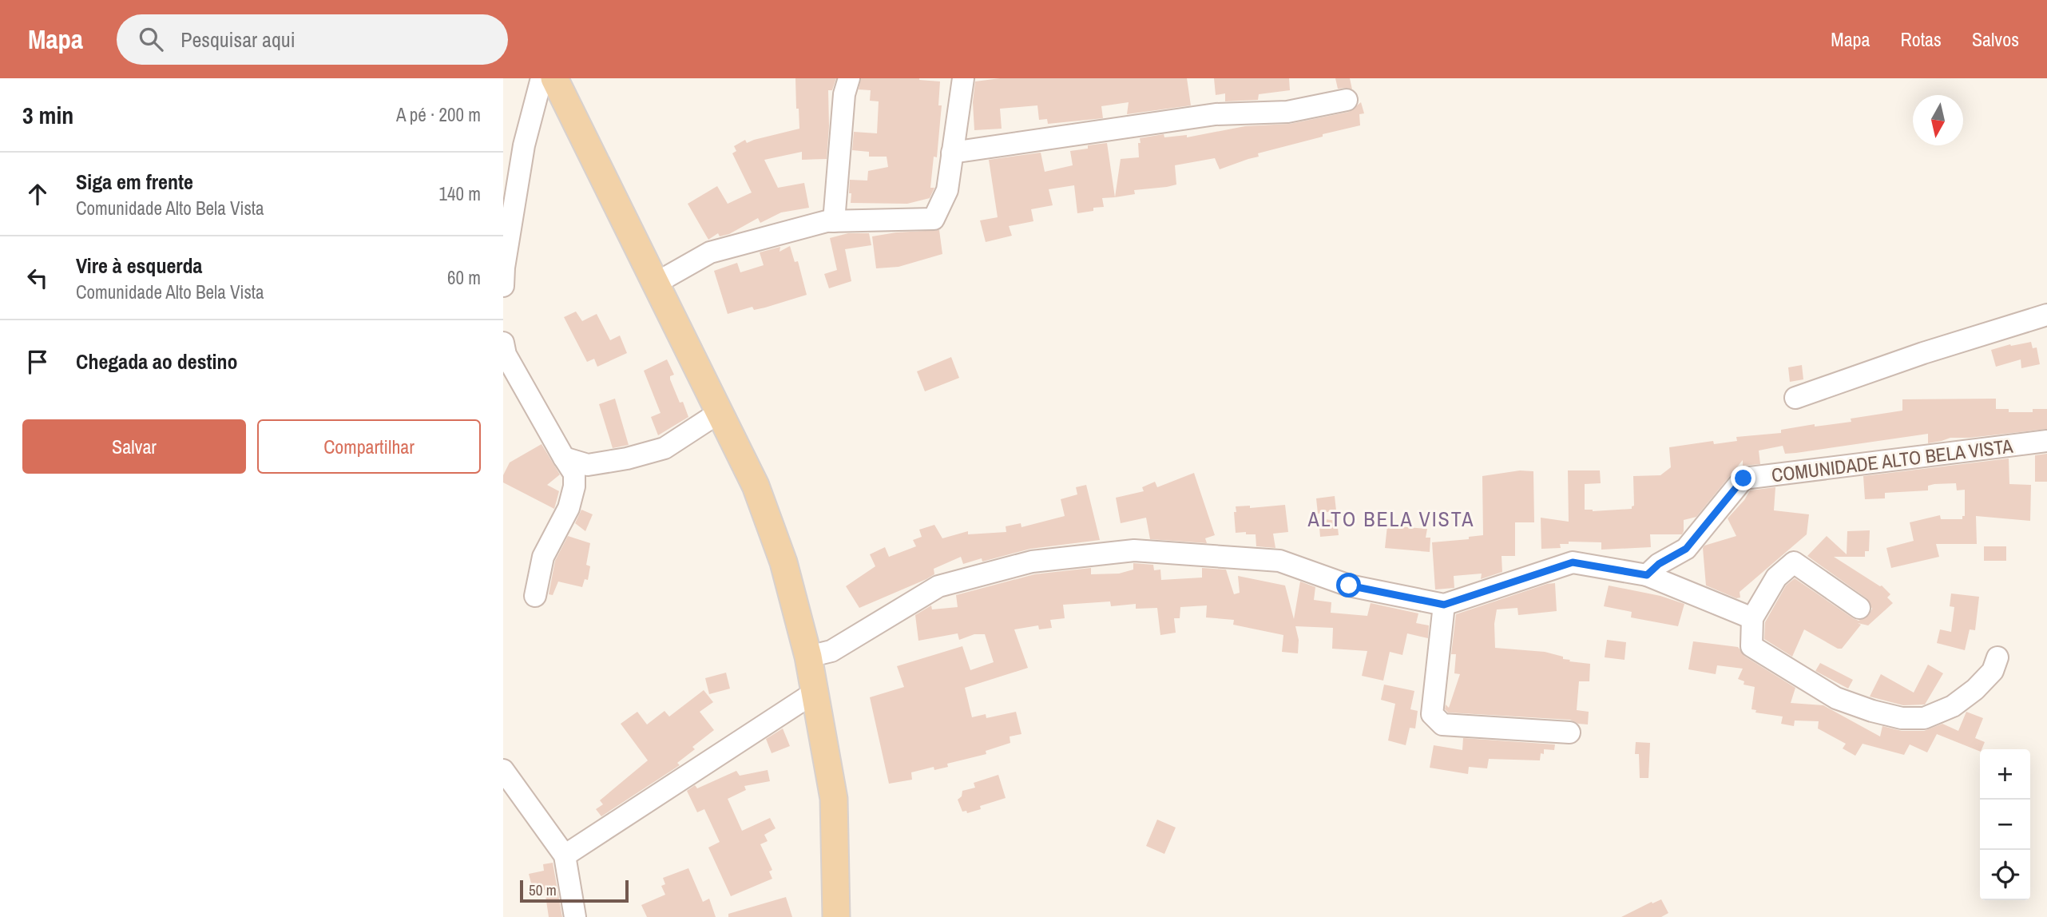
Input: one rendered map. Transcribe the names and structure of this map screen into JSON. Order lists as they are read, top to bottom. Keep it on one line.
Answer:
{"streets":{"street":["COMUNIDADE ALTO BELA VISTA"]},"districts":["ALTO BELA VISTA"],"scale_bar":"50 m","north":"bottom","page":{"header":"Mapa","search":"Pesquisar aqui","nav":["Mapa","Rotas","Salvos"],"heading":["3 min","A pé · 200 m"],"list":[["Siga em frente","Comunidade Alto Bela Vista","140 m"],["Vire à esquerda","Comunidade Alto Bela Vista","60 m"],"Chegada ao destino"],"buttons":["Salvar","Compartilhar"],"map_buttons":["+","−"],"scale":"50 m"}}
